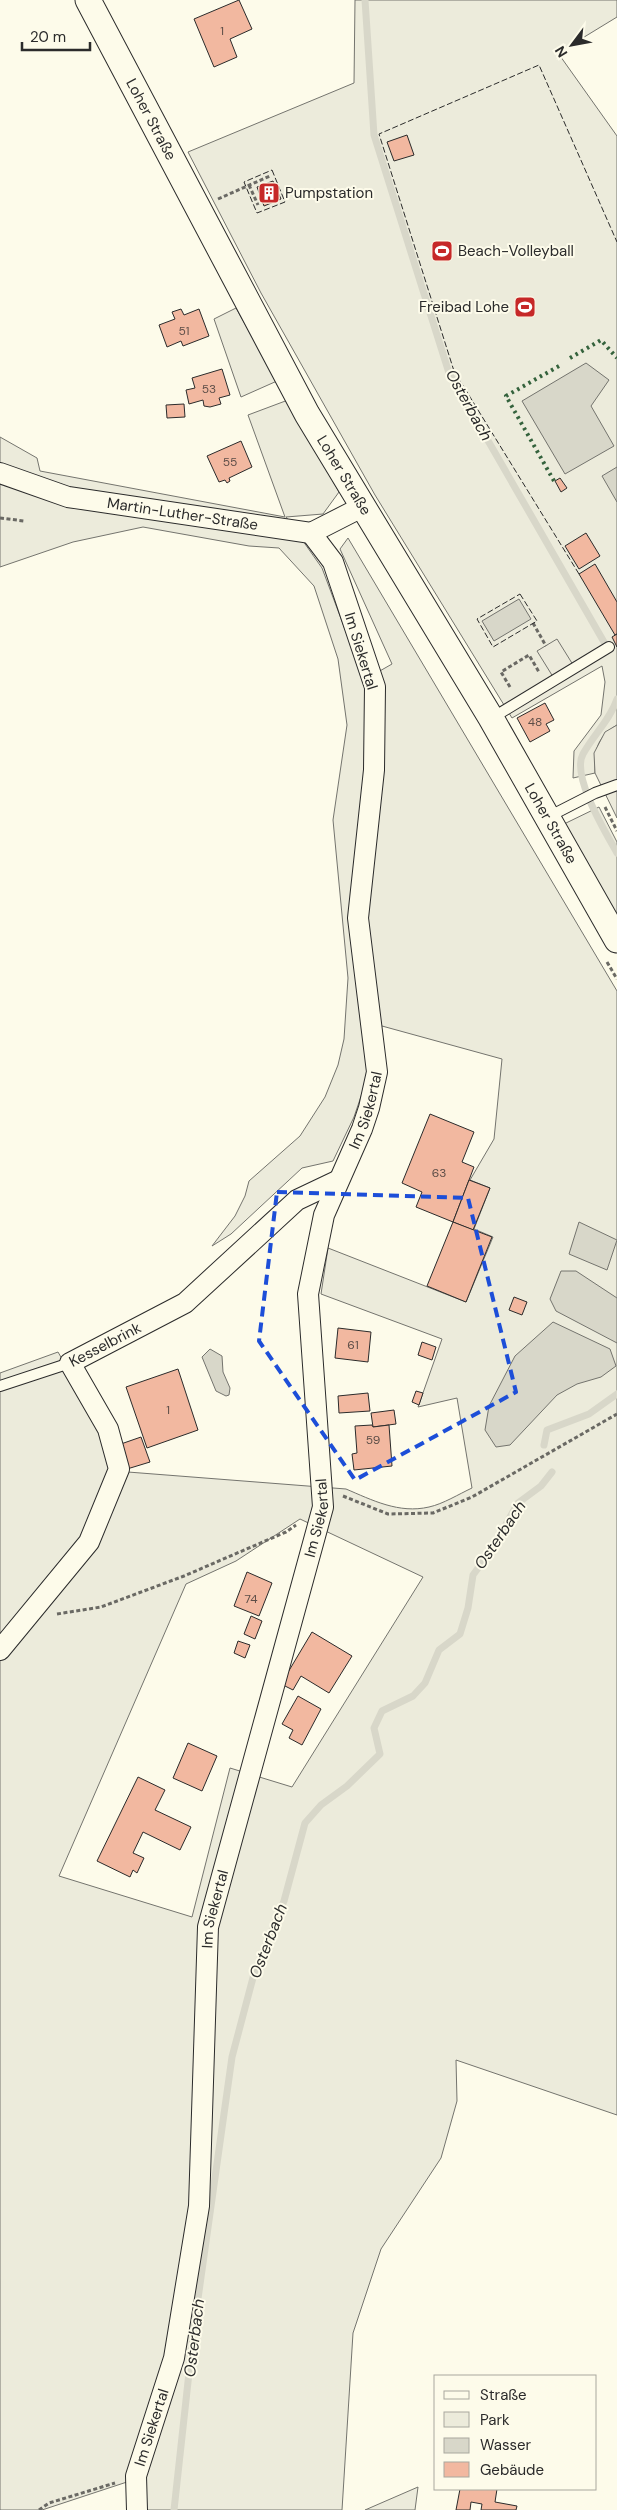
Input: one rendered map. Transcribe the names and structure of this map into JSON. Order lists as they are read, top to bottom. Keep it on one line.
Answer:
{"streets":{"street":["Loher Straße","Martin-Luther-Straße","Im Siekertal","Kesselbrink"]},"crossings":[["Martin-Luther-Straße","Im Siekertal"],["Im Siekertal","Kesselbrink"]],"water":["Osterbach"],"places":{"building":["Pumpstation"],"sports":["Beach-Volleyball","Freibad Lohe"]},"house_numbers":["1","51","53","55","48","63","61","1","59","74"],"legend":["Straße","Park","Wasser","Gebäude"],"scale_bar":"20 m","north":"bottom left"}
